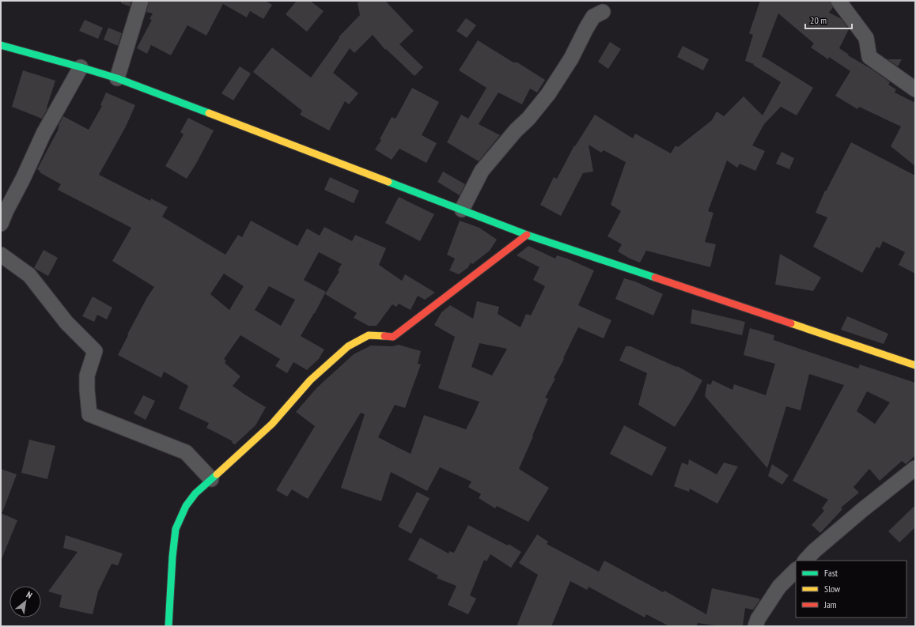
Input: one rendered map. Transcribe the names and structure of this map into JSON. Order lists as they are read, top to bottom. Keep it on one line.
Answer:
{"legend":["Fast","Slow","Jam"],"scale_bar":"20 m","north":"top right"}
